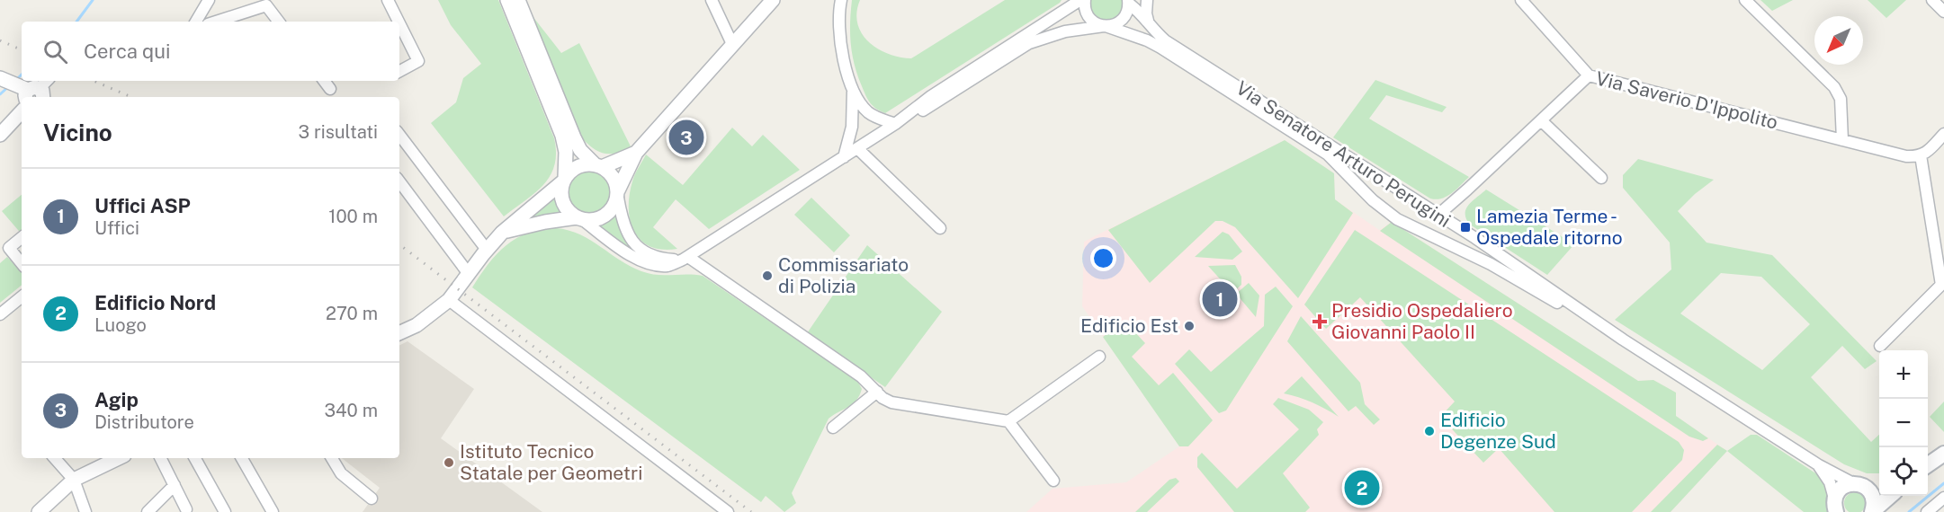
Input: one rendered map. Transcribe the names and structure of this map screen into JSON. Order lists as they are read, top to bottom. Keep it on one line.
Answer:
{"streets":{"street":["Via Saverio D'Ippolito","Via Senatore Arturo Perugini"]},"crossings":[["Via Saverio D'Ippolito","Via Senatore Arturo Perugini"]],"places":{"transit":["Lamezia Terme - Ospedale ritorno"],"other":["Commissariato di Polizia","Edificio Est","Edificio Degenze Sud","Istituto Tecnico Statale per Geometri"],"health":["Presidio Ospedaliero Giovanni Paolo II"]},"north":"bottom left","page":{"search":"Cerca qui","heading":["Vicino","3 risultati"],"pins":["3","1","2"],"list":[{"mark":"1","name":"Uffici ASP","note":"Uffici","value":"100 m"},{"mark":"2","name":"Edificio Nord","note":"Luogo","value":"270 m"},{"mark":"3","name":"Agip","note":"Distributore","value":"340 m"}],"map_buttons":["+","−"]}}
